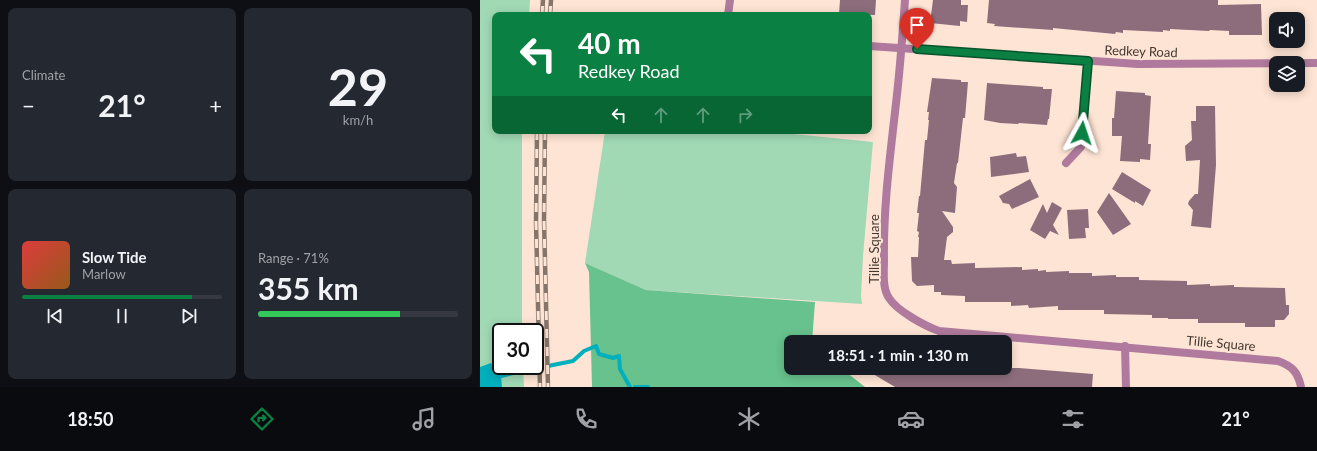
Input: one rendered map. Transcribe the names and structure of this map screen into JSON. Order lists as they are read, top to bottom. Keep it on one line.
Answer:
{"streets":{"street":["Redkey Road","Tillie Square"]},"crossings":[["Redkey Road","Tillie Square"]],"page":{"tile":["Climate",["29","km/h"],["Range · 71%","355 km"]],"turn":["40 m","Redkey Road"],"heat":["−","21°","+"],"song":["Slow Tide","Marlow"],"limit":"30","trip":"18:51 · 1 min · 130 m","tabs":["18:50","21°"]}}
